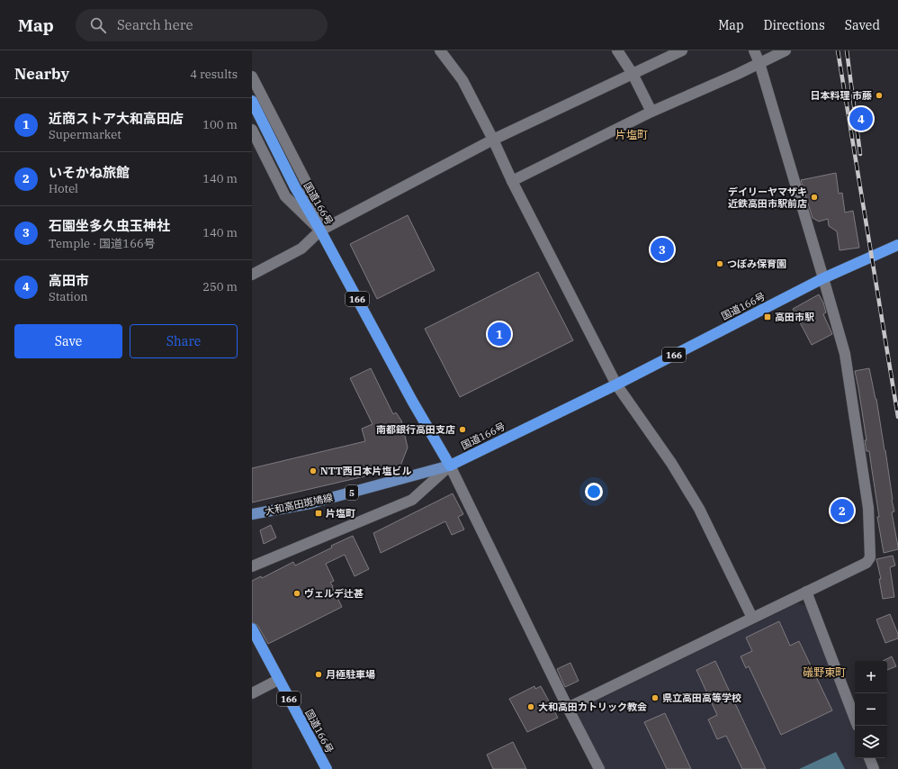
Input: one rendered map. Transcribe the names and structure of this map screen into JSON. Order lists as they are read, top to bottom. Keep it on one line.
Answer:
{"streets":{"highway":["国道166号","166"],"main road":["5","大和高田斑鳩線"]},"crossings":[["国道166号","大和高田斑鳩線"]],"districts":["片塩町","礒野東町"],"places":{"other":["日本料理 市藤","デイリーヤマザキ 近鉄高田市駅前店","つぼみ保育園","南都銀行高田支店","NTT西日本片塩ビル","ヴェルデ辻甚","月極駐車場","県立高田高等学校","大和高田カトリック教会"],"transit":["高田市駅","片塩町"]},"page":{"header":"Map","search":"Search here","nav":["Map","Directions","Saved"],"heading":["Nearby","4 results"],"list":[{"mark":"1","name":"近商ストア大和高田店","note":"Supermarket","value":"100 m"},{"mark":"2","name":"いそかね旅館","note":"Hotel","value":"140 m"},{"mark":"3","name":"石園坐多久虫玉神社","note":"Temple · 国道166号","value":"140 m"},{"mark":"4","name":"高田市","note":"Station","value":"250 m"}],"pins":["4","3","1","2"],"buttons":["Save","Share"],"map_buttons":["+","−"]}}
